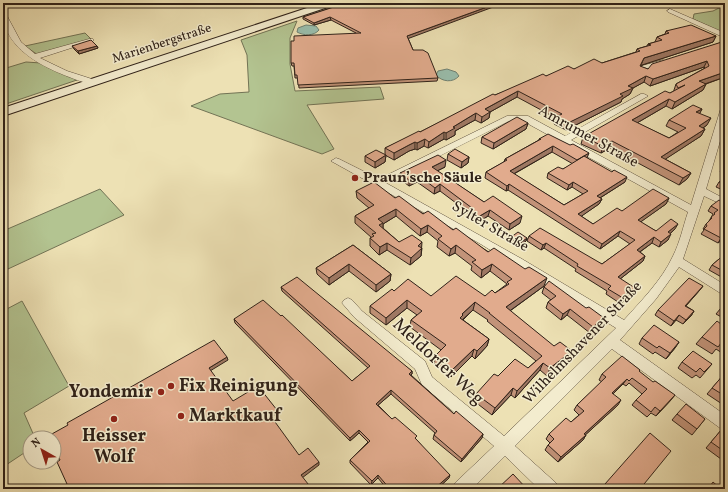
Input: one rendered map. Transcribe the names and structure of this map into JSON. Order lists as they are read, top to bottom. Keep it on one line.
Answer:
{"streets":{"main road":["Marienbergstraße"],"street":["Amrumer Straße","Sylter Straße","Wilhelmshavener Straße","Meldorfer Weg"]},"crossings":[["Amrumer Straße","Sylter Straße"],["Amrumer Straße","Wilhelmshavener Straße"],["Sylter Straße","Wilhelmshavener Straße"],["Wilhelmshavener Straße","Meldorfer Weg"]],"places":["Praun’sche Säule","Fix Reinigung","Yondemir","Marktkauf","Heisser Wolf"],"north":"top left"}
